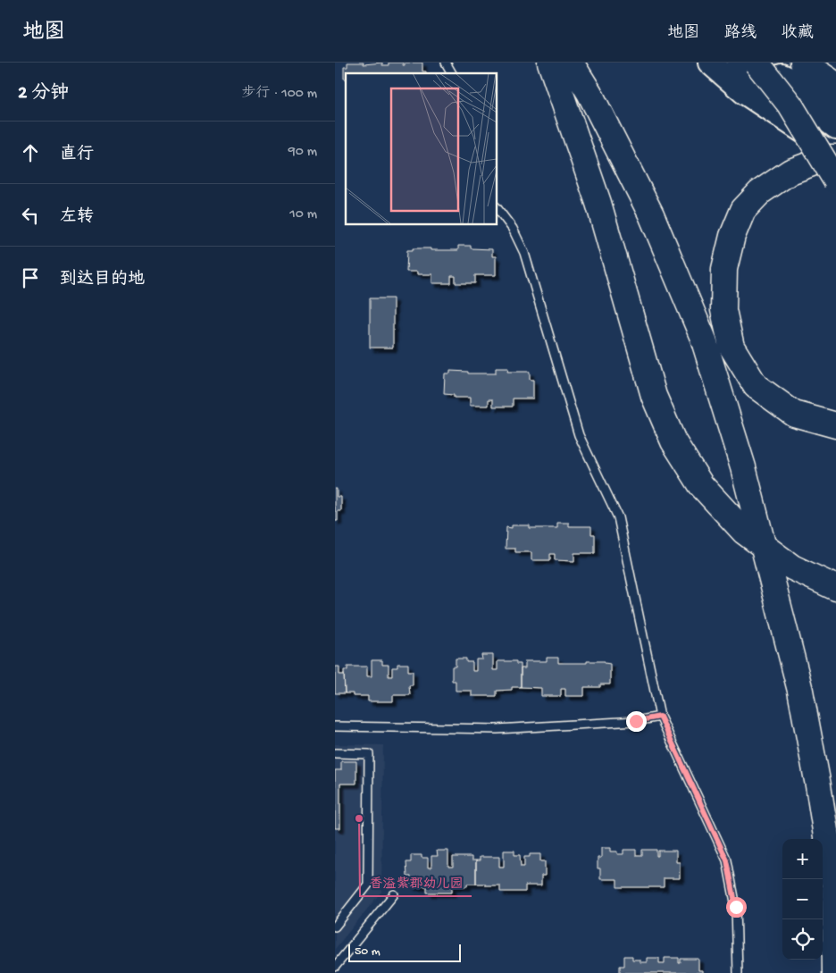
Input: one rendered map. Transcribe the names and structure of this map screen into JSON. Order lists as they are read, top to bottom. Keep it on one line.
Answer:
{"places":["香溢紫郡幼儿园"],"scale_bar":"50 m","page":{"header":"地图","nav":["地图","路线","收藏"],"heading":["2 分钟","步行 · 100 m"],"list":[["直行","90 m"],["左转","10 m"],"到达目的地"],"map_buttons":["+","−"],"scale":"50 m"}}
